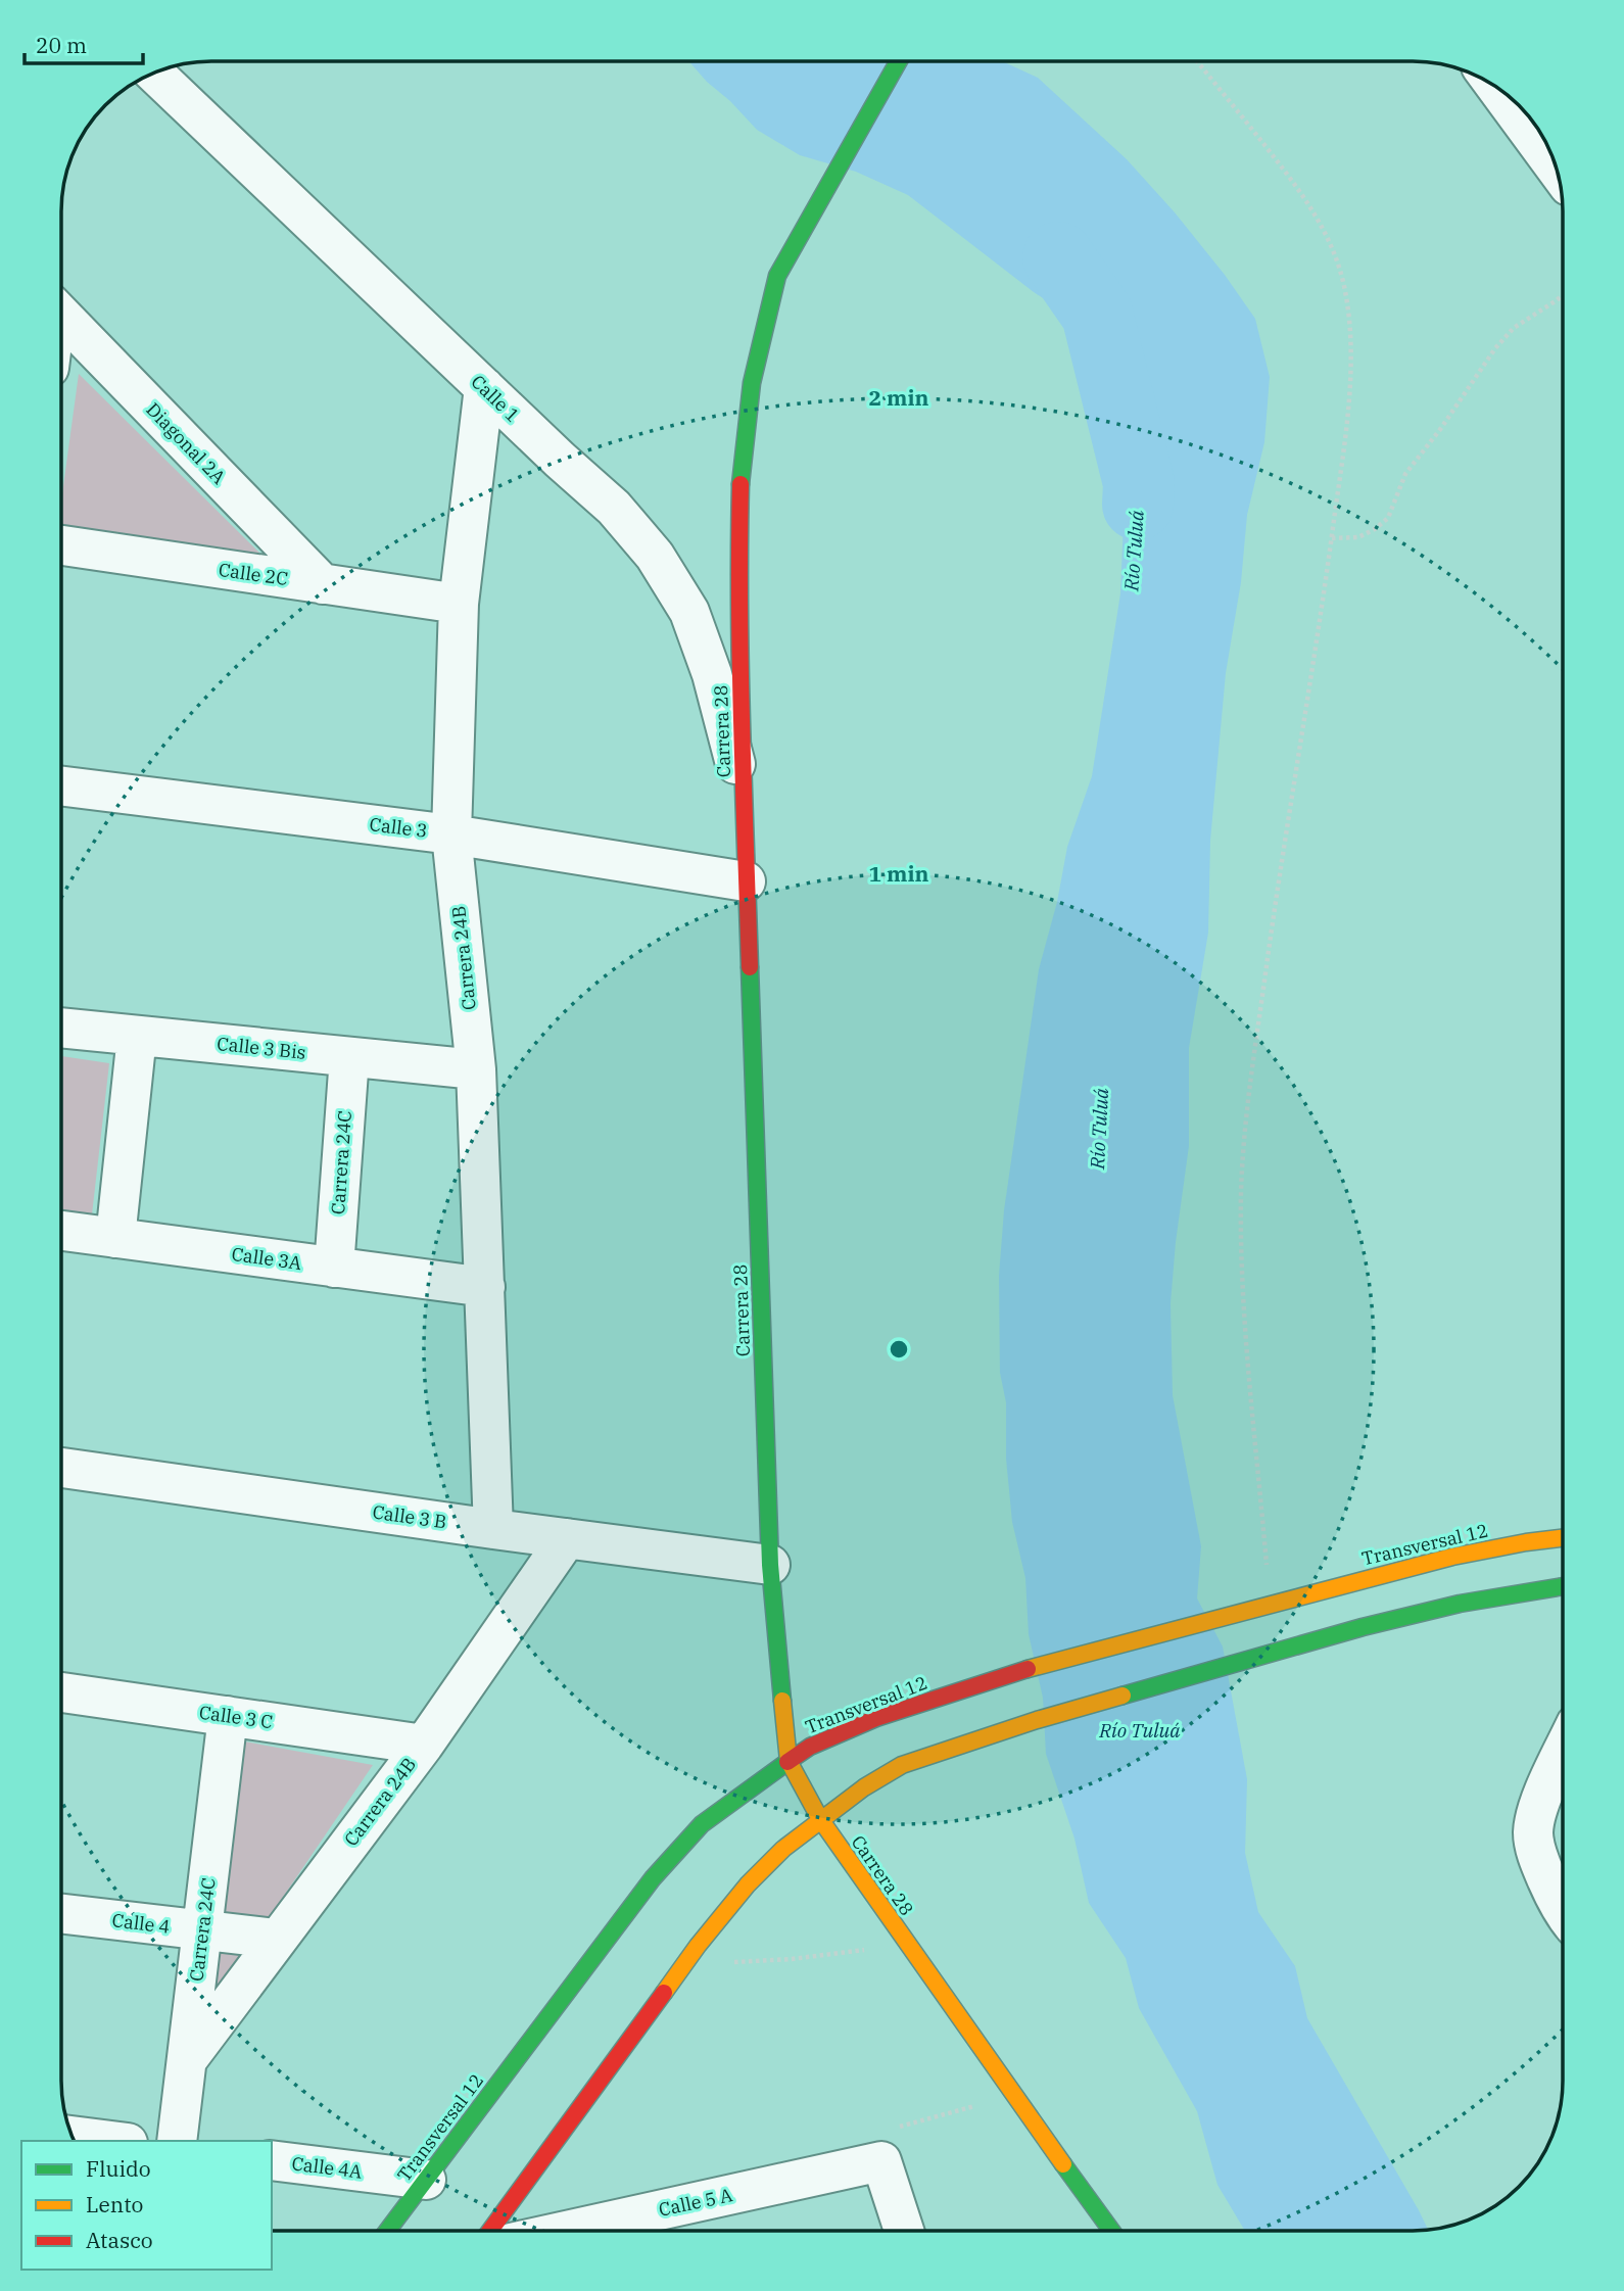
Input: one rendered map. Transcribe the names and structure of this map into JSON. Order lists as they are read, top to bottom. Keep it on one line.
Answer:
{"streets":{"main road":["Carrera 28","Transversal 12"],"street":["Calle 1","Diagonal 2A","Calle 2C","Calle 3","Carrera 24B","Calle 3 Bis","Carrera 24C","Calle 3A","Calle 3 B","Calle 3 C","Calle 4","Calle 4A","Calle 5 A"]},"crossings":[["Calle 1","Carrera 28"],["Calle 1","Carrera 24B"],["Diagonal 2A","Calle 2C"],["Calle 2C","Carrera 24B"],["Carrera 28","Calle 3"],["Carrera 28","Calle 3 B"],["Carrera 28","Transversal 12"],["Calle 3","Carrera 24B"],["Carrera 24B","Calle 3 Bis"],["Carrera 24B","Carrera 24C"],["Carrera 24B","Calle 3A"],["Carrera 24B","Calle 3 B"],["Carrera 24B","Calle 3 C"],["Carrera 24B","Calle 4"],["Calle 3 Bis","Carrera 24C"],["Carrera 24C","Calle 3A"],["Carrera 24C","Calle 3 C"],["Carrera 24C","Calle 4"],["Transversal 12","Calle 4A"]],"water":["Río Tuluá"],"legend":["Fluido","Lento","Atasco"],"scale_bar":"20 m","rings":["2 min","1 min"]}
